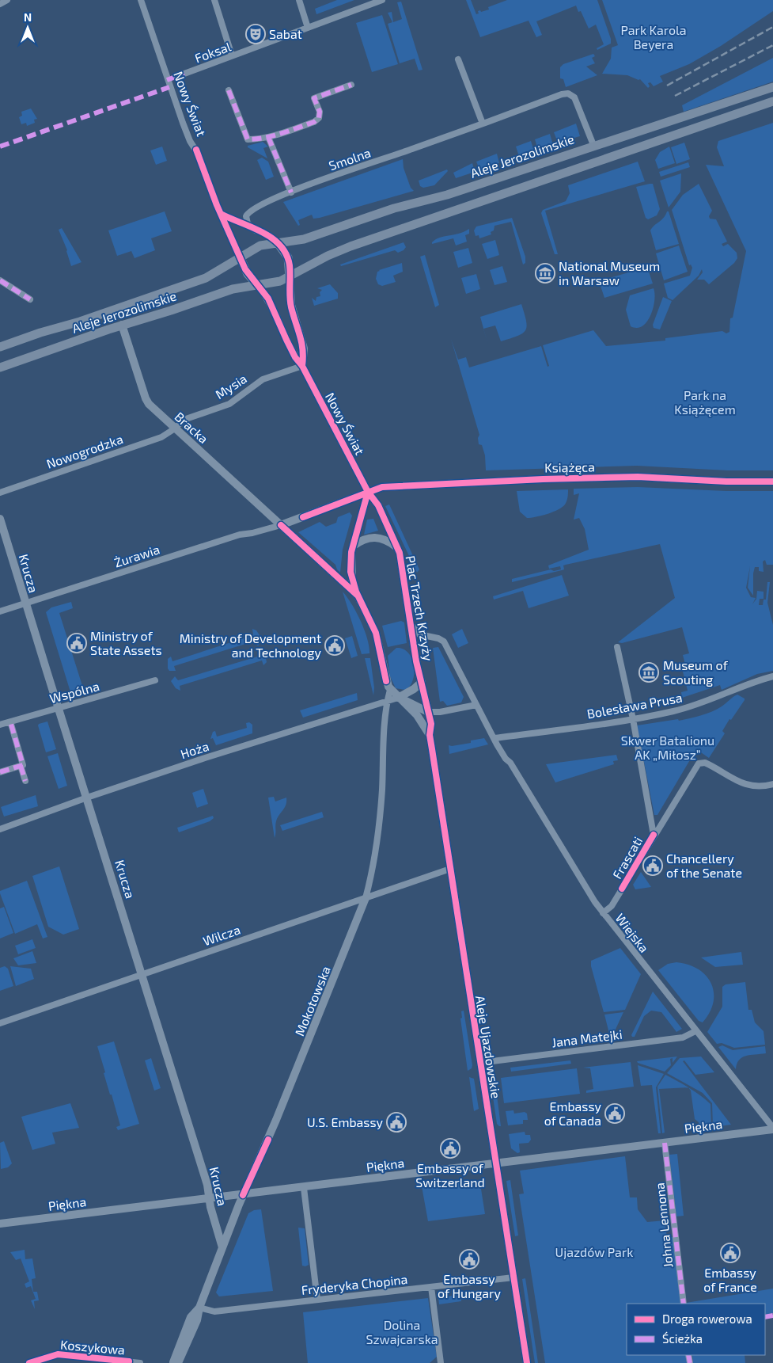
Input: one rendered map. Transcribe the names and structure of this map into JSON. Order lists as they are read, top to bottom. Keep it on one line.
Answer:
{"streets":{"main road":["Aleje Jerozolimskie"],"street":["Foksal","Nowy Świat","Smolna","Mysia","Bracka","Nowogrodzka","Książęca","Żurawia","Krucza","Plac Trzech Krzyży","Wspólna","Bolesława Prusa","Hoża","Frascati","Wiejska","Wilcza","Mokotowska","Jana Matejki","Aleje Ujazdowskie","Piękna","Johna Lennona","Fryderyka Chopina","Koszykowa"]},"crossings":[["Nowy Świat","Aleje Jerozolimskie"],["Nowy Świat","Mysia"],["Nowy Świat","Książęca"],["Nowy Świat","Plac Trzech Krzyży"],["Aleje Jerozolimskie","Smolna"],["Aleje Jerozolimskie","Bracka"],["Mysia","Bracka"],["Mysia","Nowogrodzka"],["Bracka","Nowogrodzka"],["Bracka","Żurawia"],["Książęca","Plac Trzech Krzyży"],["Żurawia","Krucza"],["Krucza","Wspólna"],["Krucza","Hoża"],["Krucza","Wilcza"],["Krucza","Mokotowska"],["Krucza","Piękna"],["Plac Trzech Krzyży","Bolesława Prusa"],["Plac Trzech Krzyży","Wiejska"],["Plac Trzech Krzyży","Aleje Ujazdowskie"],["Bolesława Prusa","Wiejska"],["Hoża","Mokotowska"],["Frascati","Wiejska"],["Wiejska","Jana Matejki"],["Wiejska","Piękna"],["Wilcza","Mokotowska"],["Wilcza","Aleje Ujazdowskie"],["Mokotowska","Piękna"],["Mokotowska","Fryderyka Chopina"],["Jana Matejki","Aleje Ujazdowskie"],["Aleje Ujazdowskie","Piękna"],["Aleje Ujazdowskie","Fryderyka Chopina"],["Piękna","Johna Lennona"]],"parks":["Park Karola Beyera","Park na Książęcem","Skwer Batalionu AK „Miłosz”","Ujazdów Park","Dolina Szwajcarska"],"places":{"theatre":["Sabat"],"museum":["National Museum in Warsaw","Museum of Scouting"],"public building":["Ministry of State Assets","Ministry of Development and Technology","Chancellery of the Senate","Embassy of Canada","U.S. Embassy","Embassy of Switzerland","Embassy of France","Embassy of Hungary"]},"legend":["Droga rowerowa","Ścieżka"],"north":"top"}
